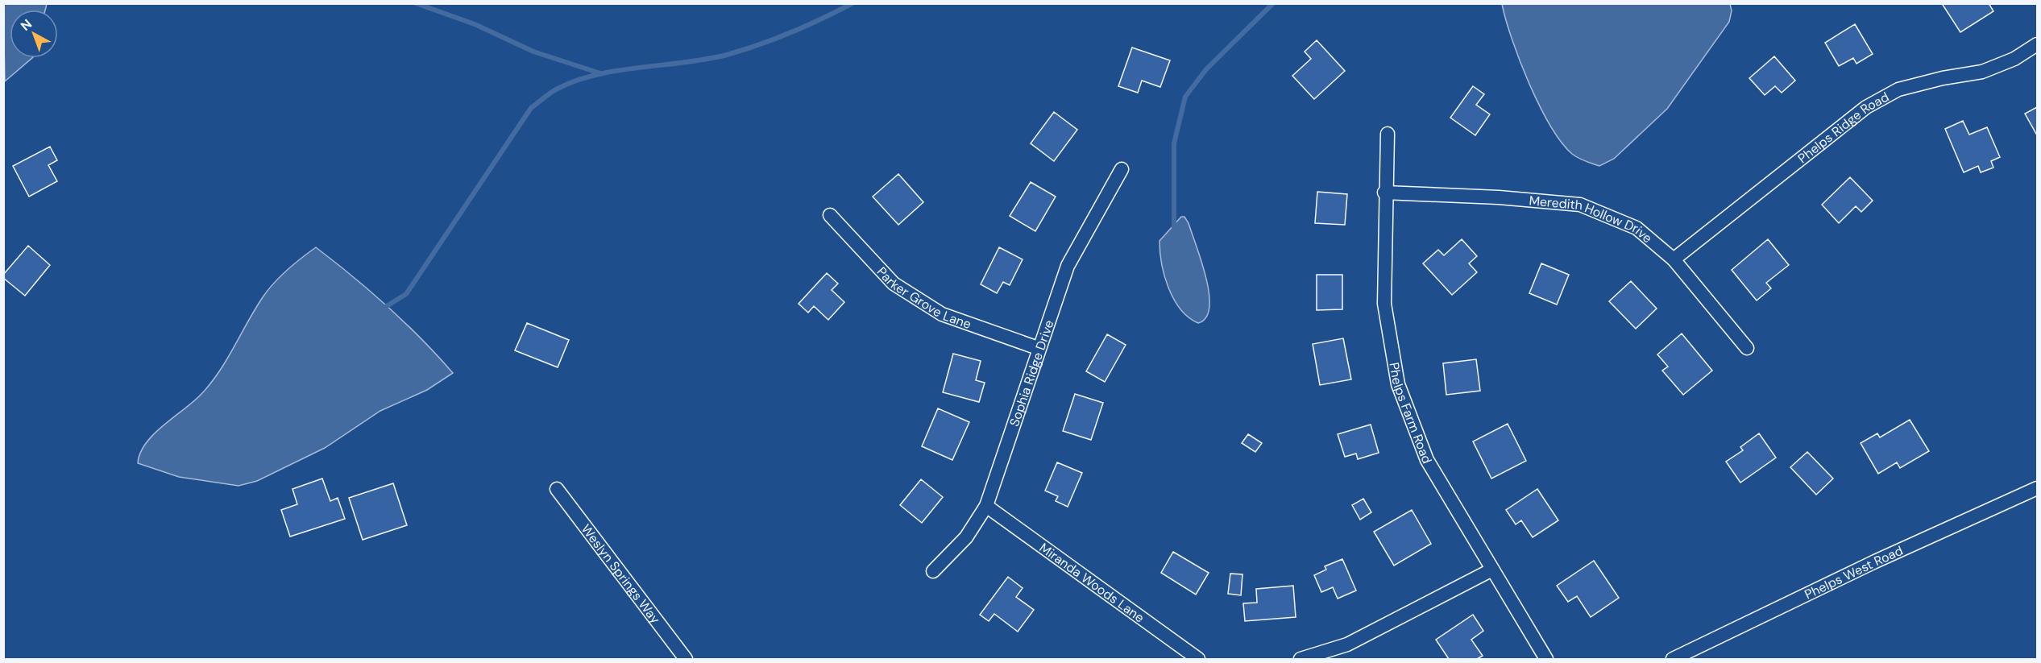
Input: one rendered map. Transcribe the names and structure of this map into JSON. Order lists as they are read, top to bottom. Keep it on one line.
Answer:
{"streets":{"street":["Phelps Ridge Road","Meredith Hollow Drive","Parker Grove Lane","Sophia Ridge Drive","Phelps Farm Road","Phelps West Road","Weslyn Springs Way","Miranda Woods Lane"]},"crossings":[["Phelps Ridge Road","Meredith Hollow Drive"],["Meredith Hollow Drive","Phelps Farm Road"],["Parker Grove Lane","Sophia Ridge Drive"],["Sophia Ridge Drive","Miranda Woods Lane"]],"north":"top left"}
